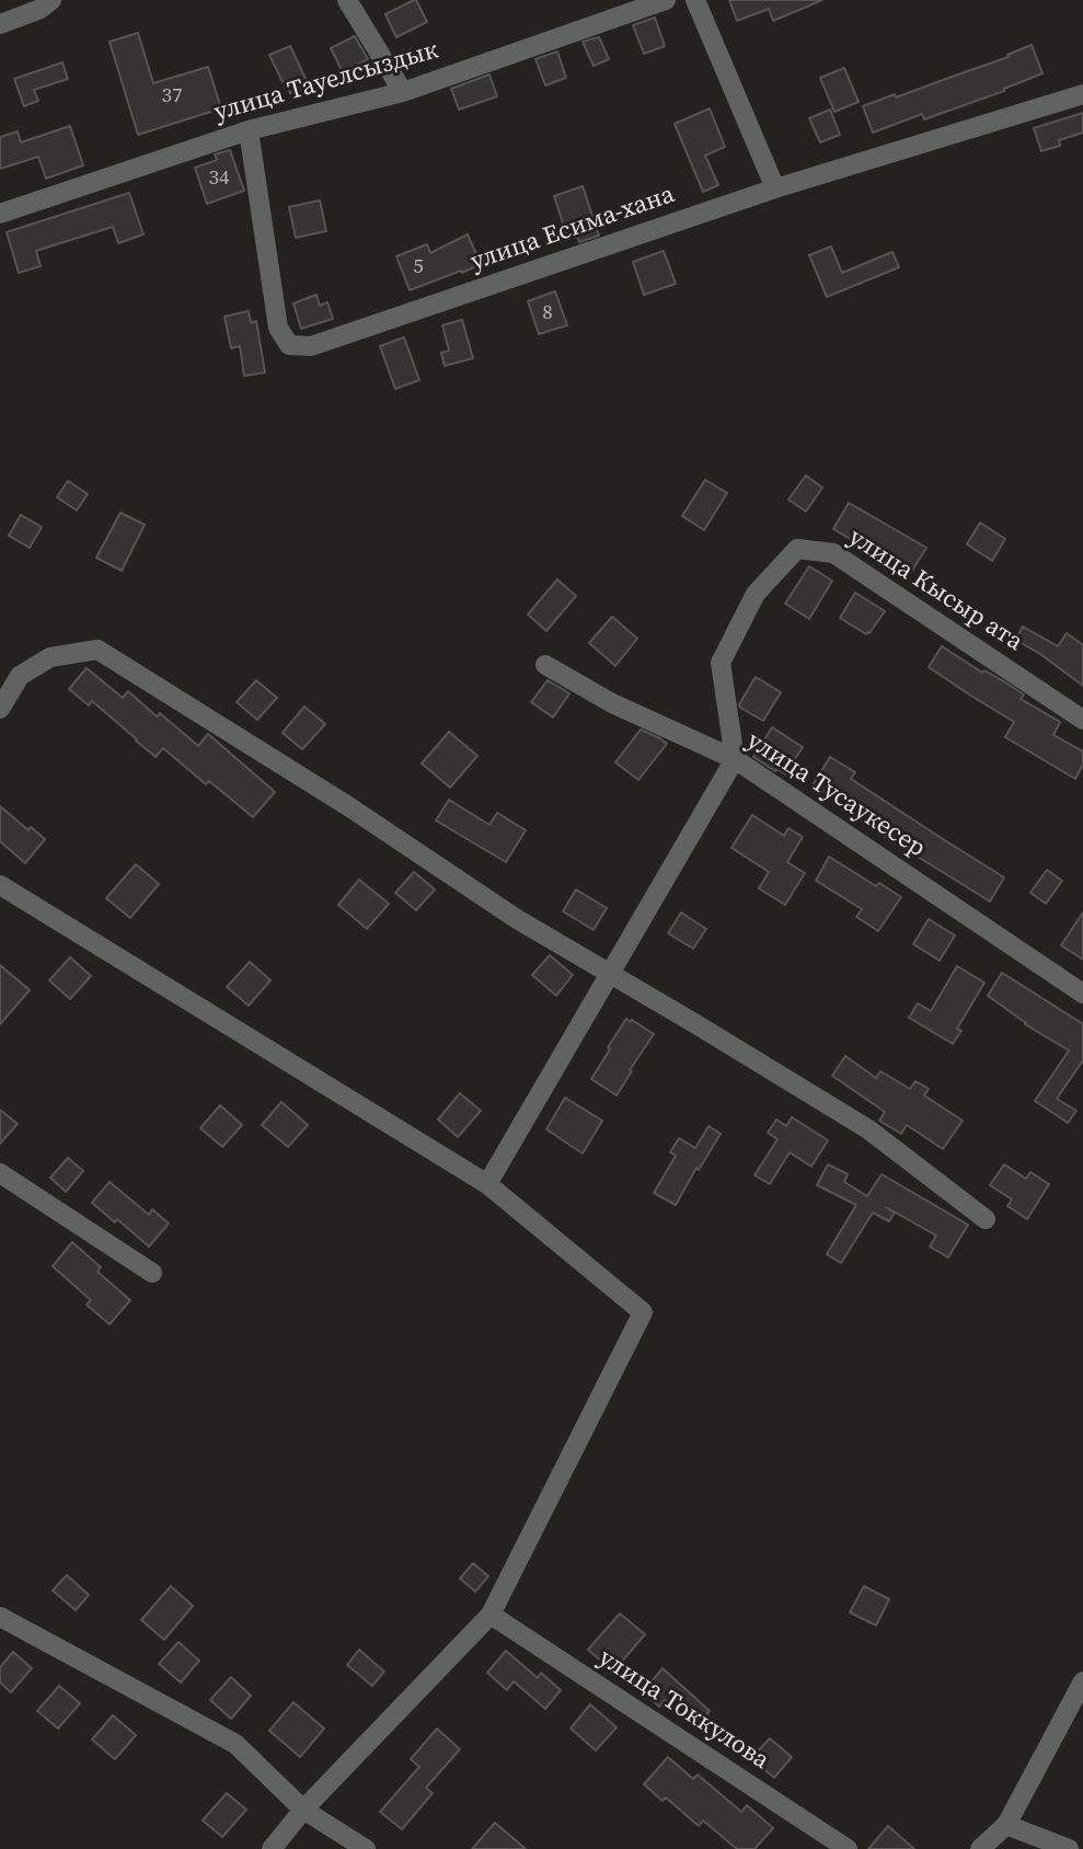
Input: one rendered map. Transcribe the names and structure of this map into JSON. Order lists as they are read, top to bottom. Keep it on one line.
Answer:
{"streets":{"street":["улица Тауелсыздык","улица Есима-хана","улица Кысыр ата","улица Тусаукесер","улица Токкулова"]},"crossings":[["улица Тауелсыздык","улица Есима-хана"],["улица Кысыр ата","улица Тусаукесер"]],"house_numbers":["37","34","5","8"]}
